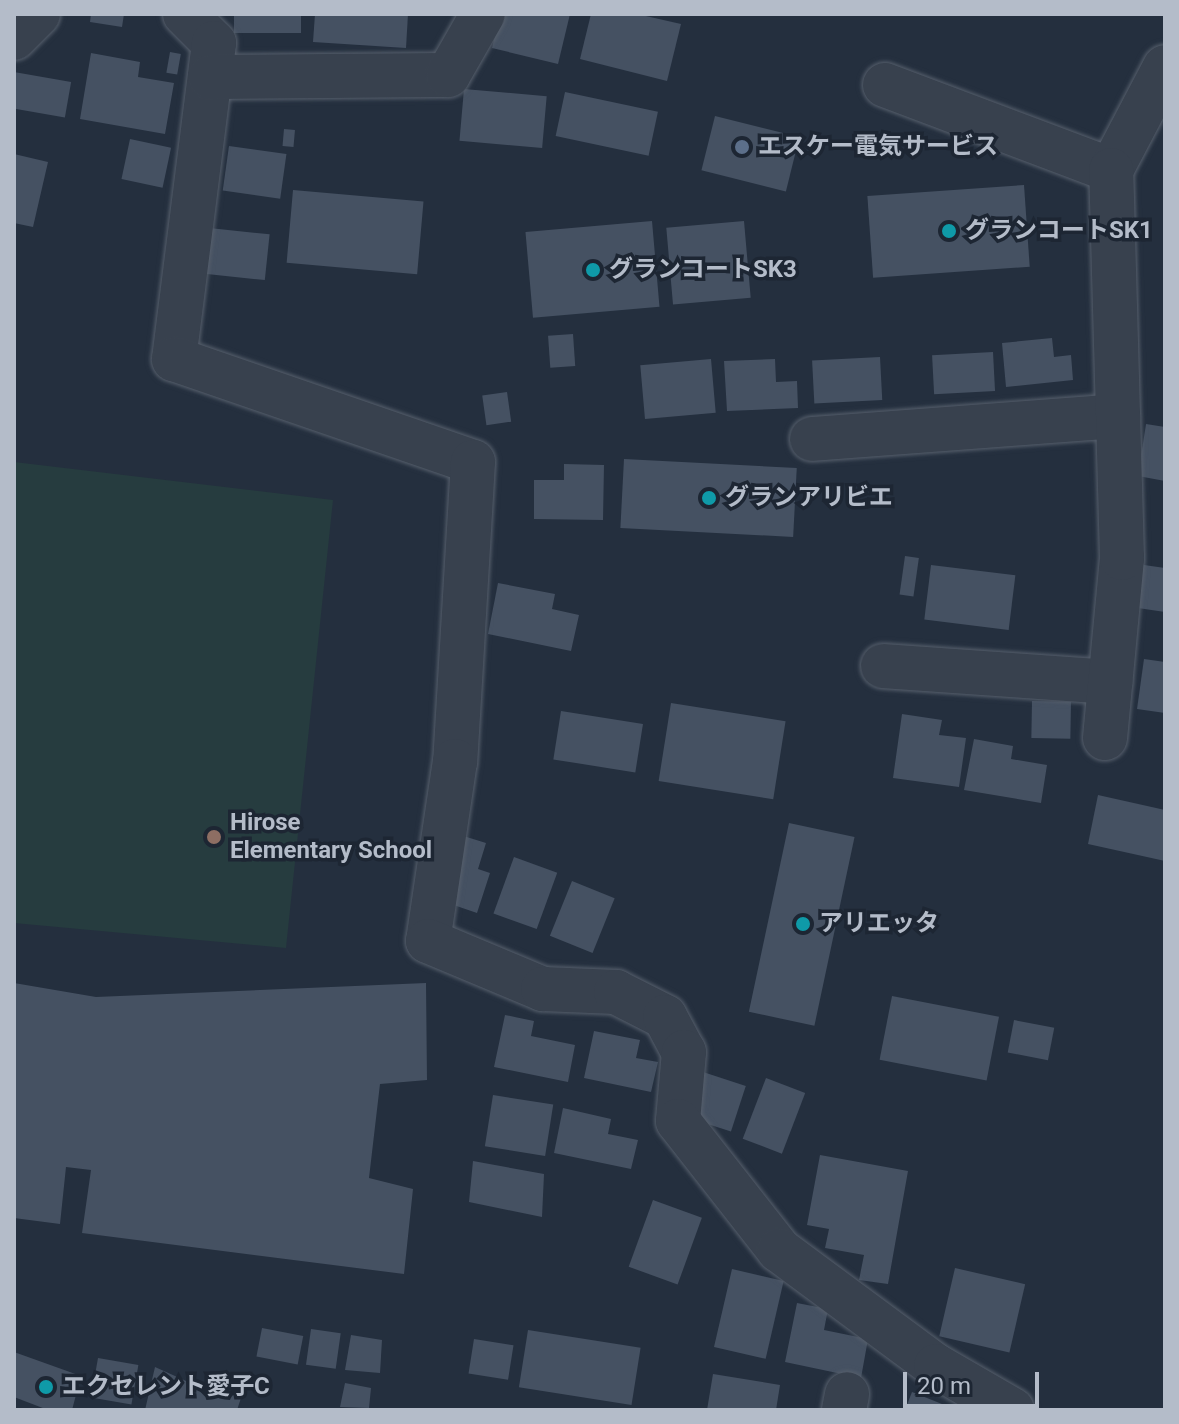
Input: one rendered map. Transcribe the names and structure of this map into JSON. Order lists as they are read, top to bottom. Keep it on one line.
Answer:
{"places":["エスケー電気サービス","グランコートSK1","グランコートSK3","グランアリビエ","Hirose Elementary School","アリエッタ","エクセレント愛子C"],"scale_bar":"20 m"}
